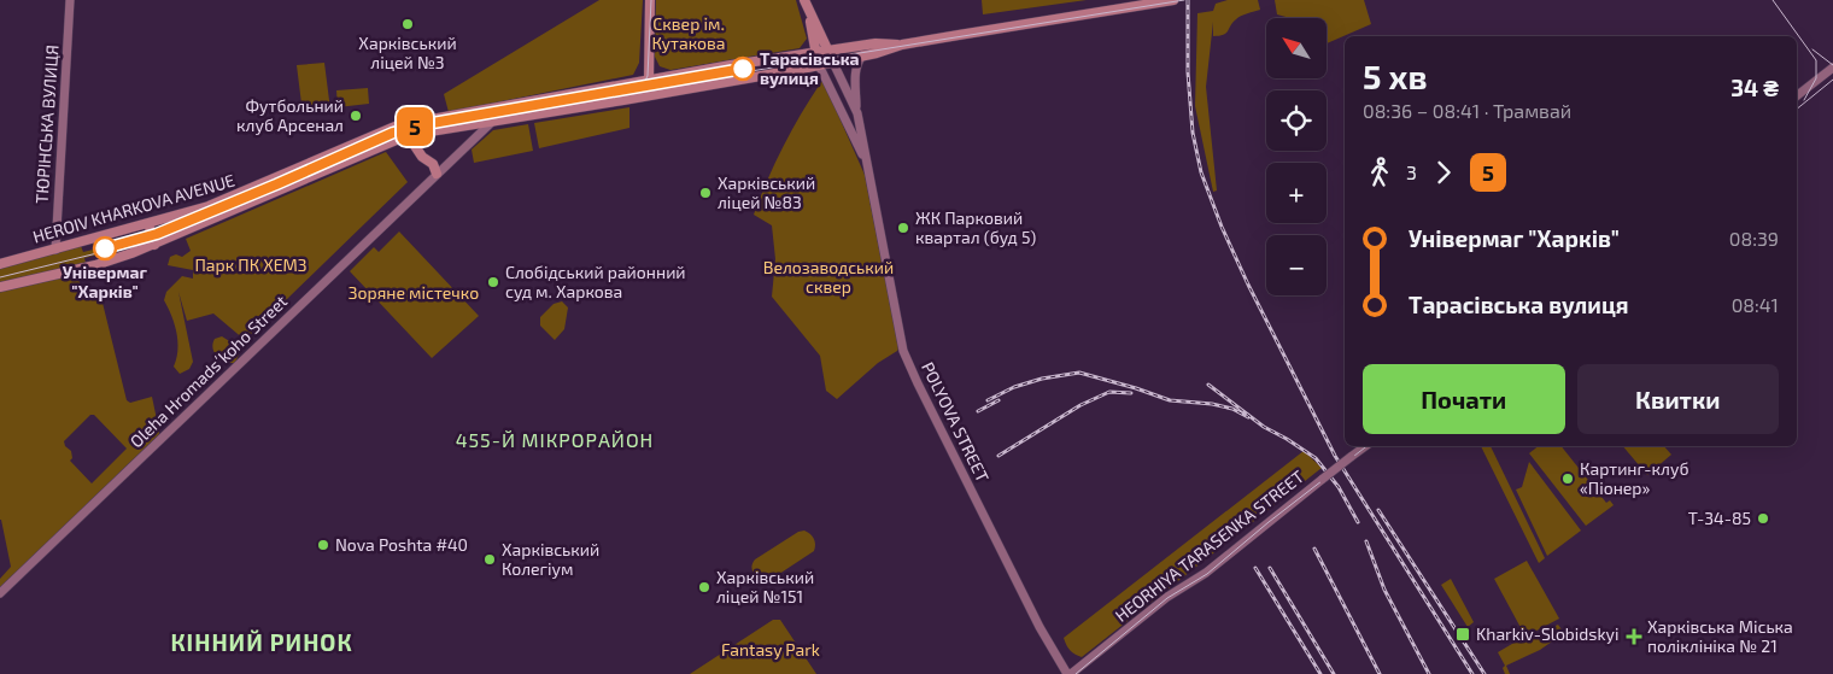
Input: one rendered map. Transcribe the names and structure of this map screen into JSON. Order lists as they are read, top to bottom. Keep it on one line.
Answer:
{"streets":{"main road":["ТЮРІНСЬКА ВУЛИЦЯ","HEROIV KHARKOVA AVENUE","Oleha Hromadsʹkoho Street","POLYOVA STREET","HEORHIYA TARASENKA STREET"]},"crossings":[["ТЮРІНСЬКА ВУЛИЦЯ","HEROIV KHARKOVA AVENUE"],["HEROIV KHARKOVA AVENUE","Oleha Hromadsʹkoho Street"],["HEROIV KHARKOVA AVENUE","POLYOVA STREET"],["POLYOVA STREET","HEORHIYA TARASENKA STREET"]],"districts":["455-Й МІКРОРАЙОН","КІННИЙ РИНОК"],"parks":["Сквер ім. Кутакова","Парк ПК ХЕМЗ","Велозаводський сквер","Зоряне містечко","Fantasy Park"],"places":{"other":["Харківський ліцей №3","Тарасівська вулиця","Футбольний клуб Арсенал","Харківський ліцей №83","ЖК Парковий квартал (буд 5)","Універмаг \"Харків\"","Слобідський районний суд м. Харкова","Картинг-клуб «Піонер»","Т-34-85","Nova Poshta #40","Харківський Колегіум","Харківський ліцей №151"],"transit":["Kharkіv-Slobidskyi"],"health":["Харківська Міська поліклініка № 21"]},"lines":["tram line 5"],"north":"top left","page":{"on_map":"5","map_buttons":["+","−"],"heading":["5 хв","08:36 – 08:41 · Трамвай","34 ₴"],"legs":["3","5"],"list":[{"name":"Універмаг \"Харків\"","value":"08:39"},{"name":"Тарасівська вулиця","value":"08:41"}],"buttons":["Почати","Квитки"]}}
